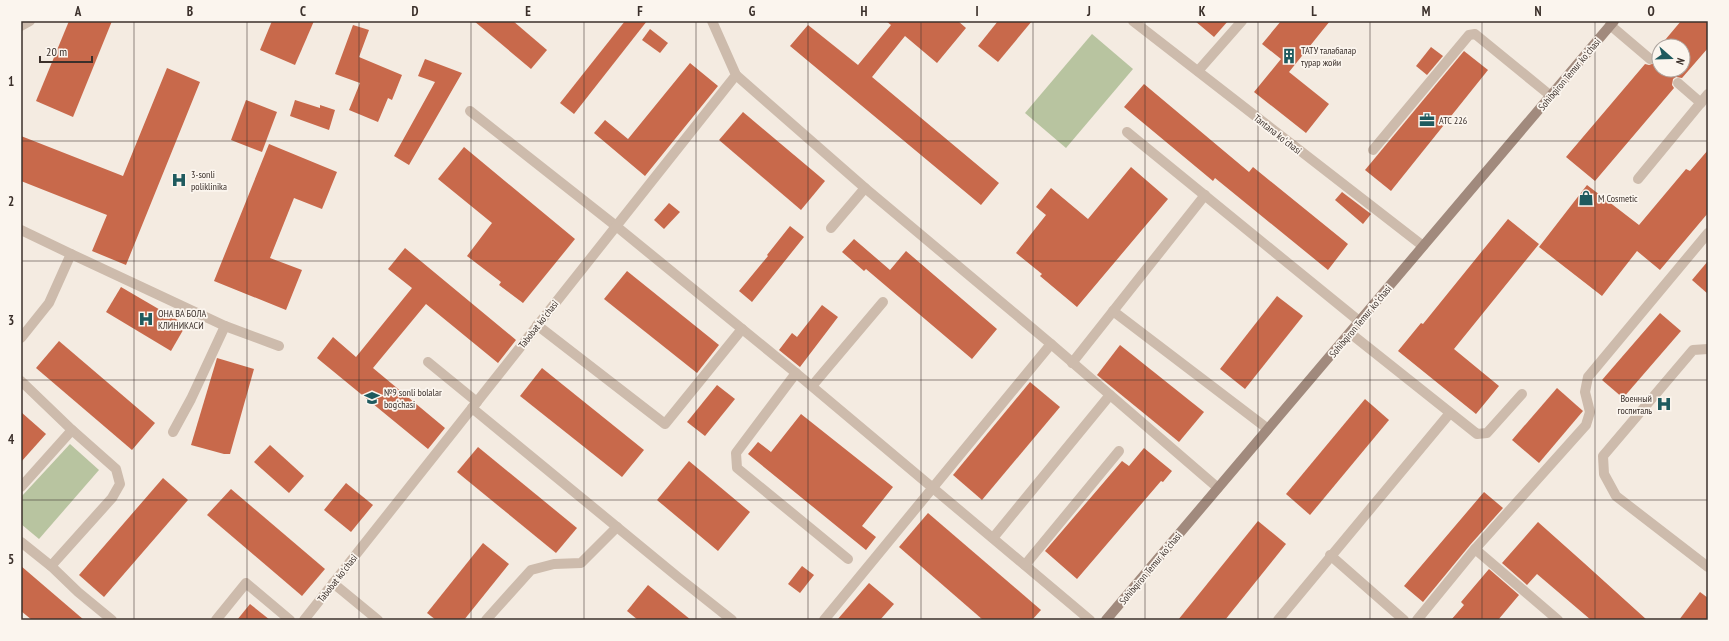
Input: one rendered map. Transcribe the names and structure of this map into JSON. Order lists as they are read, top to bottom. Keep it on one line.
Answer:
{"streets":{"main road":["Sohibqiron Temur koʻchasi"],"street":["Tantana koʻchasi","Tabobat koʻchasi"]},"crossings":[["Sohibqiron Temur koʻchasi","Tantana koʻchasi"]],"places":{"building":["ТАТУ талабалар турар жойи"],"office":["АТС 226"],"hospital":["3-sonli poliklinika","ОНА ВА БОЛА КЛИНИКАСИ","Военный госпиталь"],"shop":["M Cosmetic"],"school or university":["№9 sonli bolalar bog‘chasi"]},"scale_bar":"20 m","north":"right","grid":{"columns":["A","B","C","D","E","F","G","H","I","J","K","L","M","N","O"],"rows":["1","2","3","4","5"]}}
